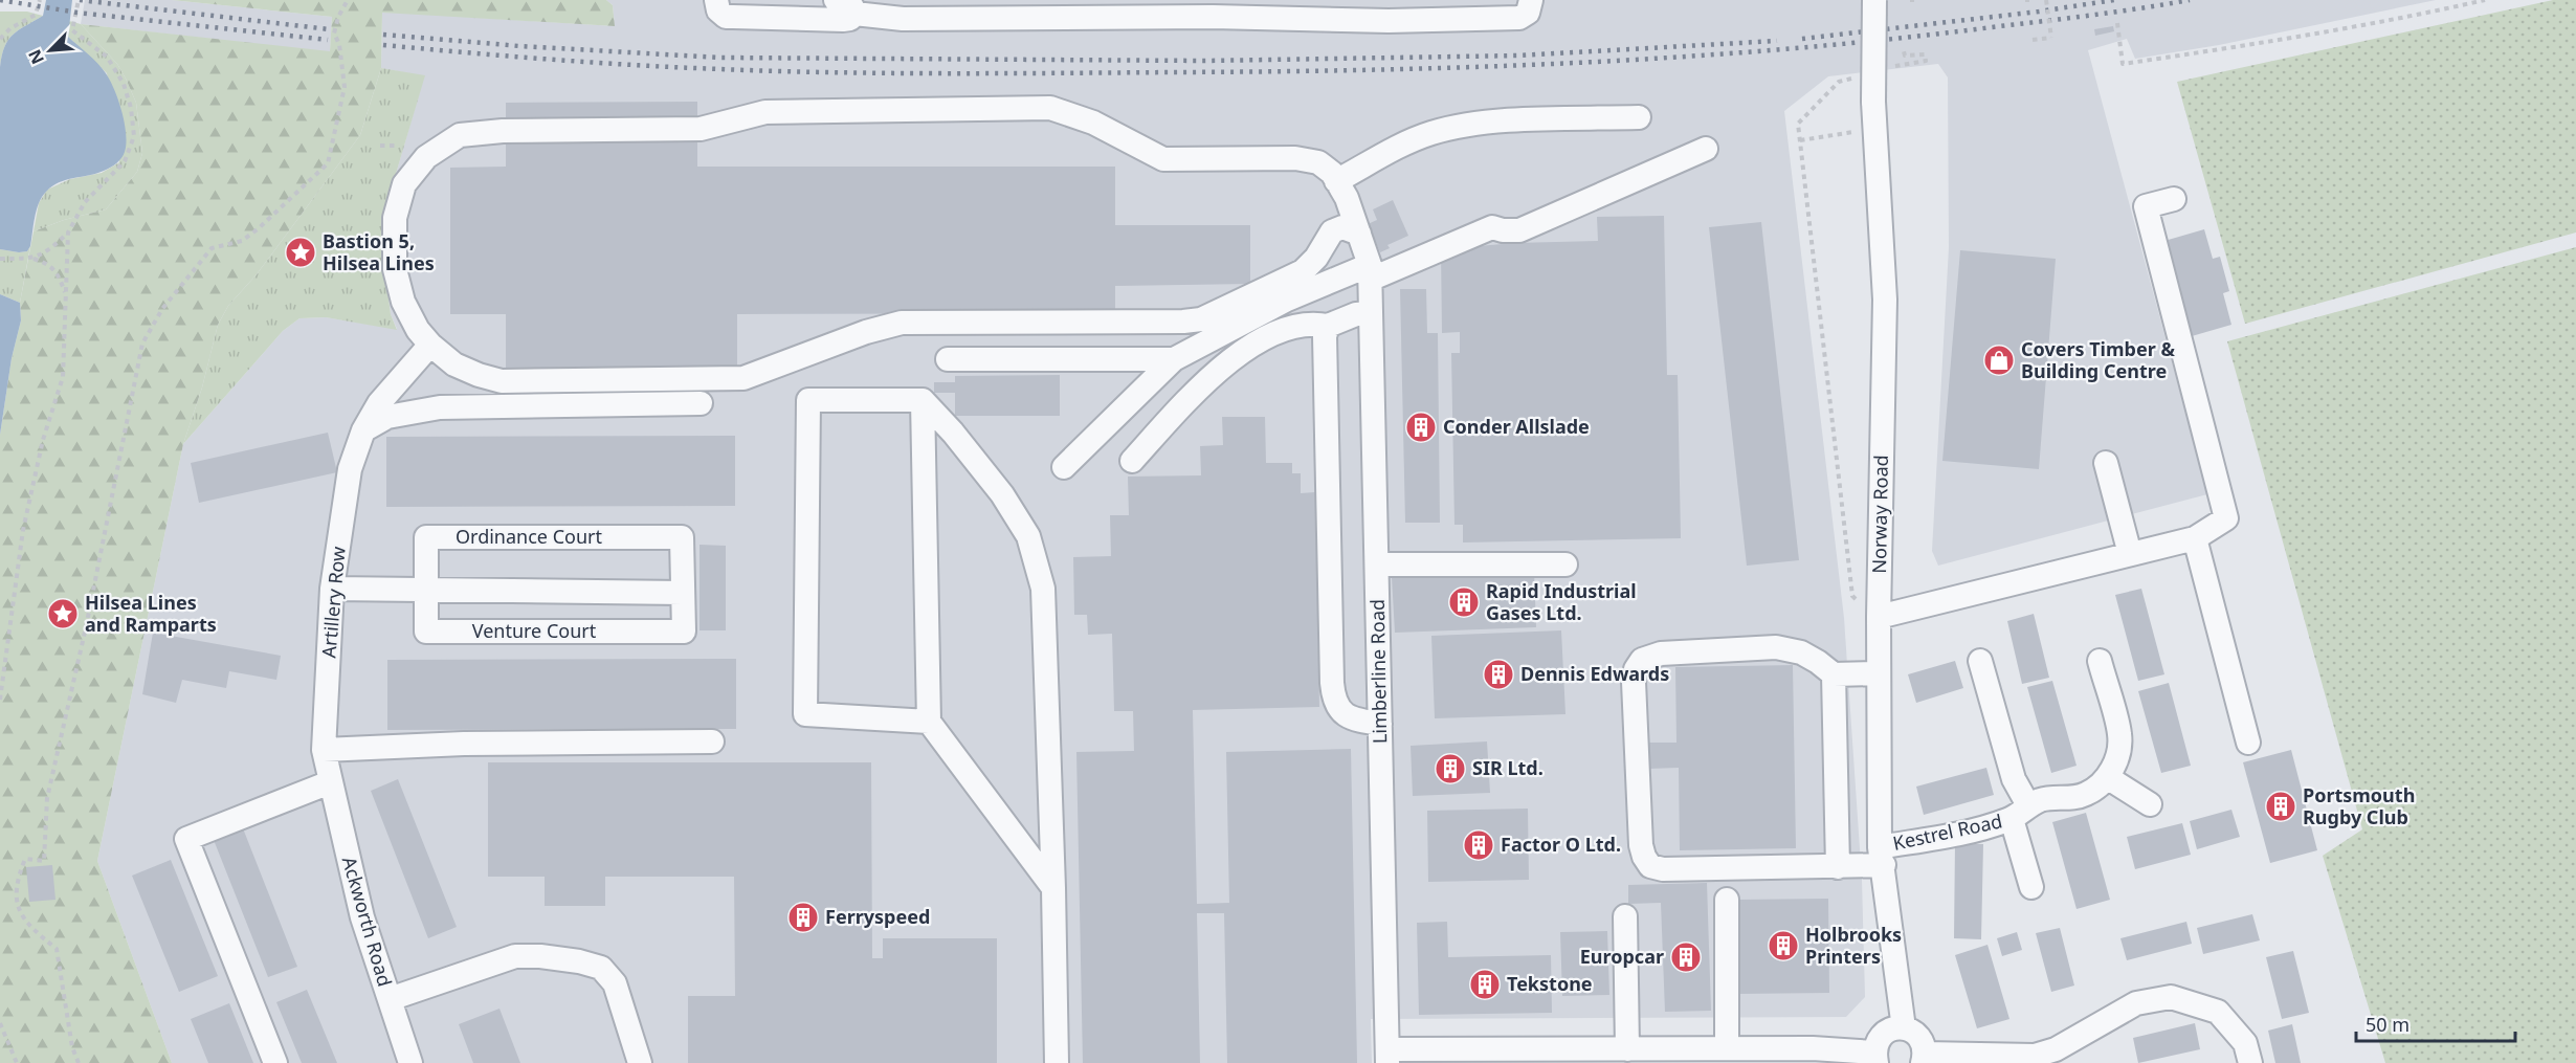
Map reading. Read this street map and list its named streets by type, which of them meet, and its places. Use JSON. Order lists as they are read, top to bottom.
{
  "streets": {
    "street": [
      "Norway Road",
      "Ordinance Court",
      "Artillery Row",
      "Venture Court",
      "Limberline Road",
      "Kestrel Road",
      "Ackworth Road"
    ]
  },
  "crossings": [
    ["Norway Road", "Kestrel Road"],
    ["Ordinance Court", "Venture Court"],
    ["Artillery Row", "Ackworth Road"]
  ],
  "places": {
    "place": ["Bastion 5, Hilsea Lines", "Hilsea Lines and Ramparts"],
    "shop": ["Covers Timber & Building Centre"],
    "building": [
      "Conder Allslade",
      "Rapid Industrial Gases Ltd.",
      "Dennis Edwards",
      "SIR Ltd.",
      "Portsmouth Rugby Club",
      "Factor O Ltd.",
      "Ferryspeed",
      "Holbrooks Printers",
      "Europcar",
      "Tekstone"
    ]
  },
  "scale_bar": "50 m",
  "north": "bottom left"
}
